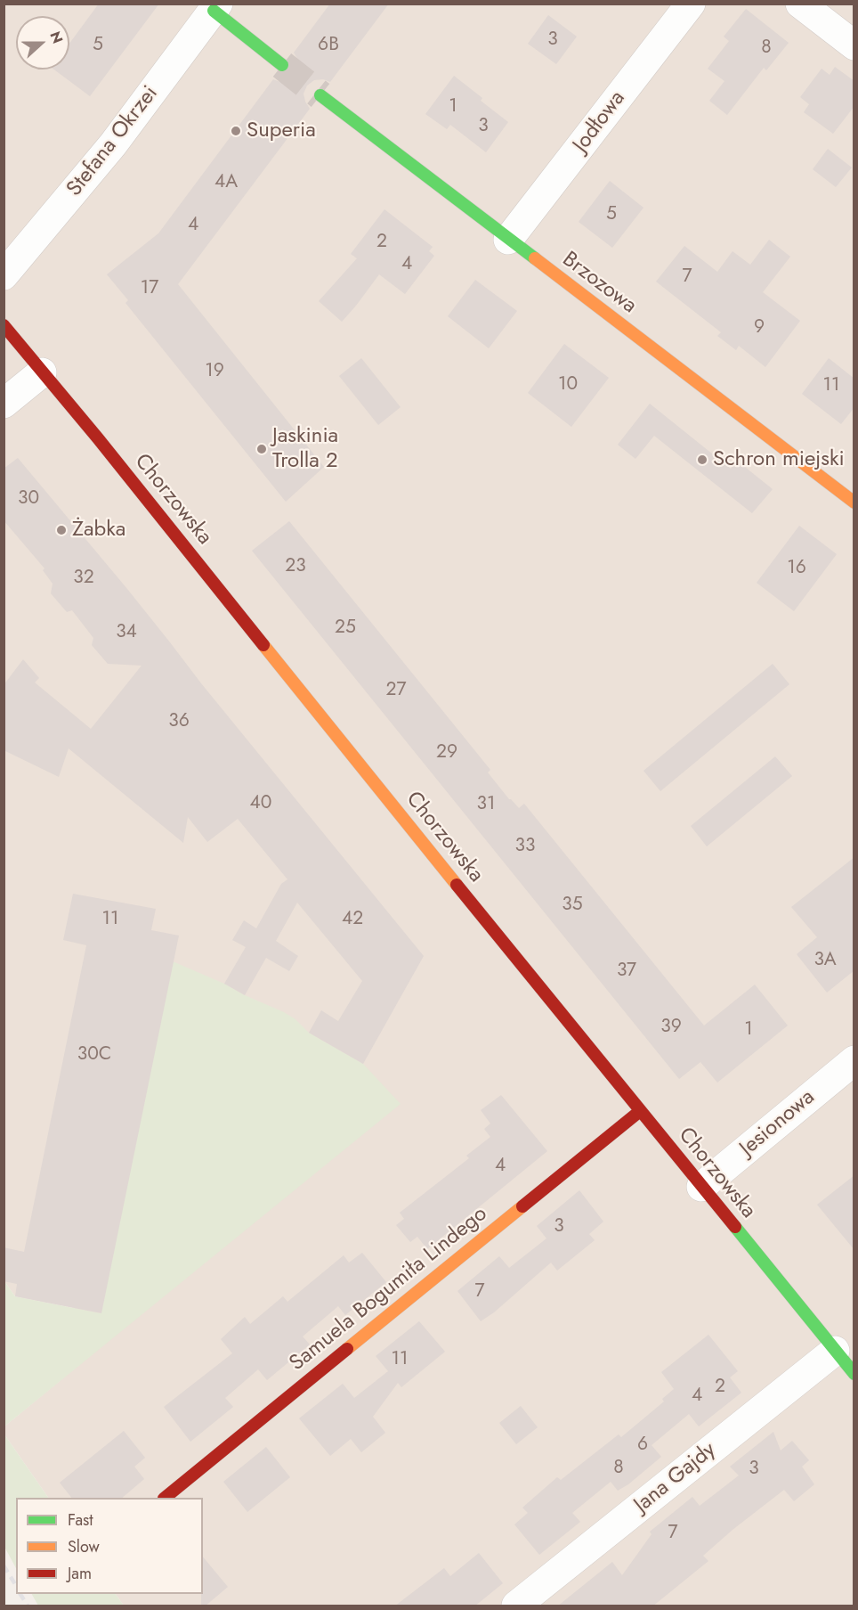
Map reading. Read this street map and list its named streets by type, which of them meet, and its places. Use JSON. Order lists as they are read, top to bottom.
{
  "streets": {
    "street": [
      "Jodłowa",
      "Stefana Okrzei",
      "Brzozowa",
      "Chorzowska",
      "Jesionowa",
      "Samuela Bogumiła Lindego",
      "Jana Gajdy"
    ]
  },
  "crossings": [
    ["Jodłowa", "Brzozowa"],
    ["Chorzowska", "Jesionowa"],
    ["Chorzowska", "Samuela Bogumiła Lindego"],
    ["Chorzowska", "Jana Gajdy"]
  ],
  "places": [
    "Superia",
    "Jaskinia Trolla 2",
    "Schron miejski",
    "Żabka"
  ],
  "house_numbers": [
    "3",
    "5",
    "6B",
    "8",
    "1",
    "3",
    "4A",
    "5",
    "4",
    "2",
    "4",
    "7",
    "17",
    "9",
    "19",
    "10",
    "11",
    "30",
    "23",
    "16",
    "32",
    "25",
    "34",
    "27",
    "36",
    "29",
    "40",
    "31",
    "33",
    "35",
    "11",
    "42",
    "3A",
    "37",
    "39",
    "1",
    "30C",
    "4",
    "3",
    "7",
    "11",
    "2",
    "4",
    "6",
    "8",
    "3",
    "7"
  ],
  "legend": ["Fast", "Slow", "Jam"],
  "north": "right"
}
